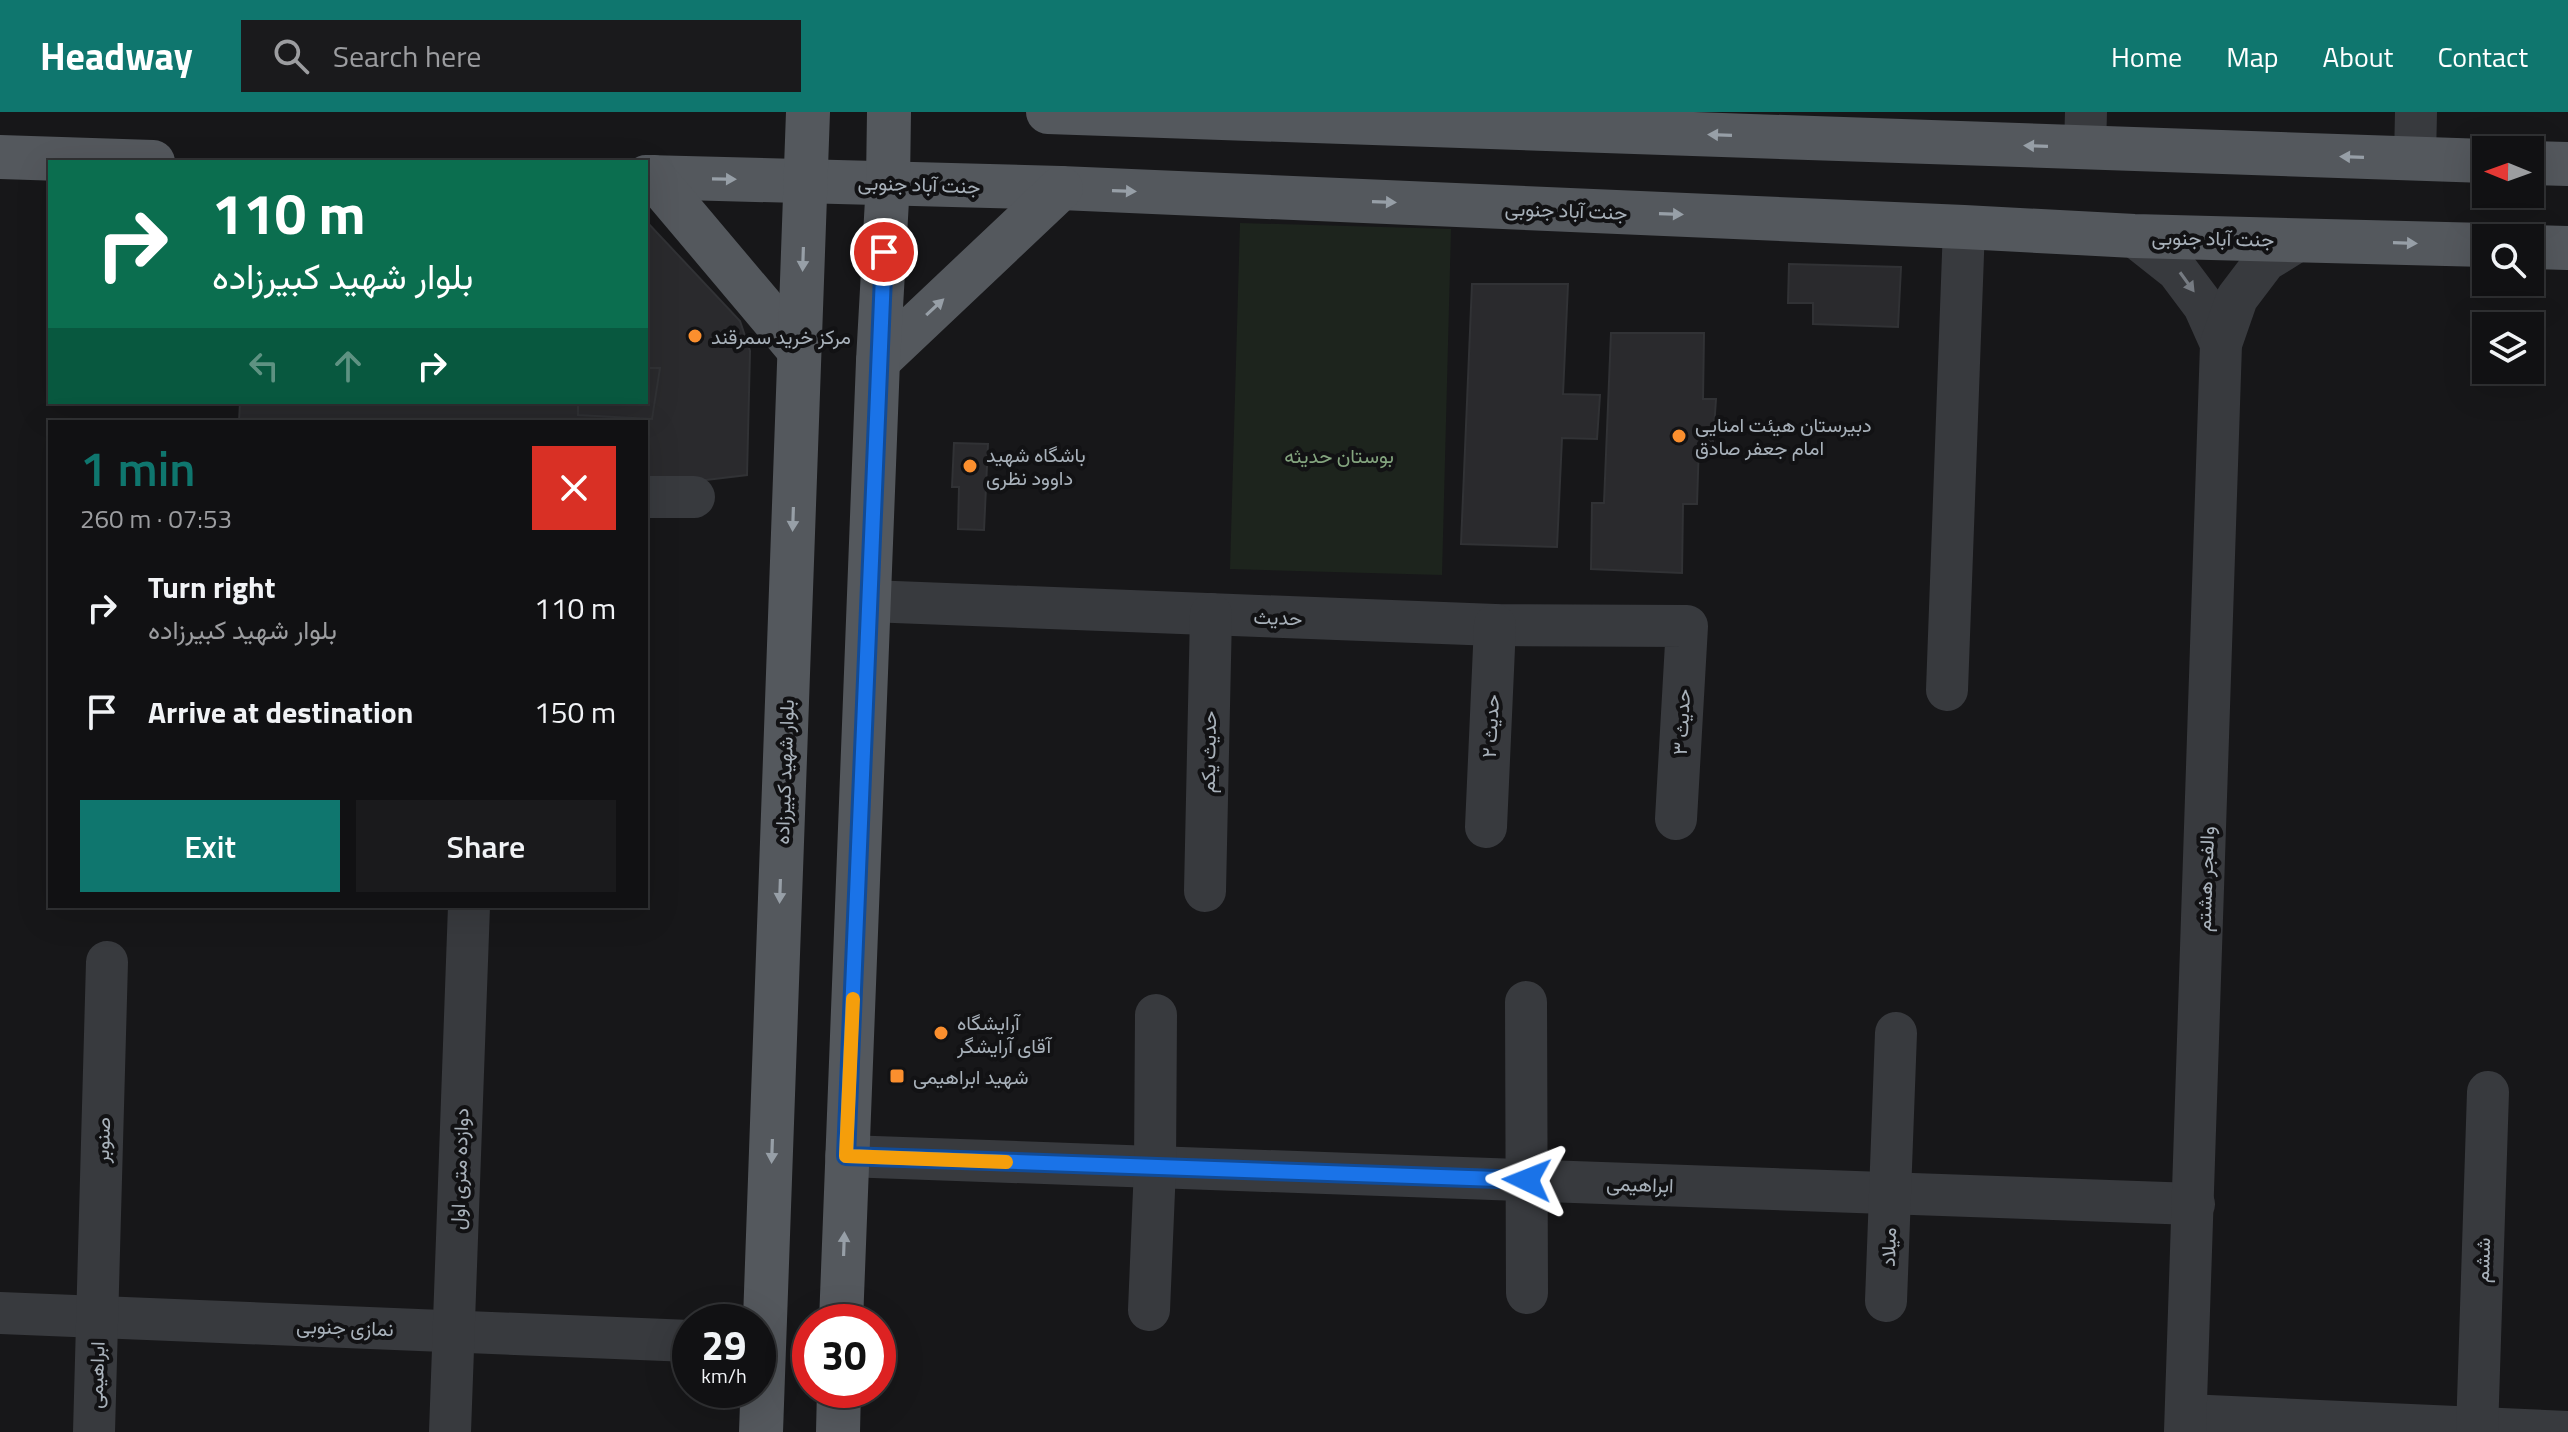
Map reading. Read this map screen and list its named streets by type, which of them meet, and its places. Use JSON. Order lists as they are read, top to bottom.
{
  "streets": {
    "main road": ["جنت آباد جنوبی", "بلوار شهید کبیرزاده"],
    "street": [
      "حدیث",
      "حدیث ۳",
      "حدیث ۲",
      "حدیث یکم",
      "والفجر هشتم",
      "صنوبر",
      "دوازده متری اول",
      "ابراهیمی",
      "میلاد",
      "ششم",
      "نمازی جنوبی"
    ]
  },
  "crossings": [
    ["جنت آباد جنوبی", "بلوار شهید کبیرزاده"],
    ["حدیث", "حدیث ۳"],
    ["حدیث", "حدیث ۲"],
    ["حدیث", "حدیث یکم"],
    ["والفجر هشتم", "ابراهیمی"],
    ["صنوبر", "ابراهیمی"],
    ["صنوبر", "نمازی جنوبی"],
    ["دوازده متری اول", "نمازی جنوبی"],
    ["ابراهیمی", "میلاد"],
    ["ابراهیمی", "نمازی جنوبی"]
  ],
  "parks": ["بوستان حدیثه"],
  "places": {
    "other": [
      "مرکز خرید سمرقند",
      "دبیرستان هیئت امنایی امام جعفر صادق",
      "باشگاه شهید داوود نظری",
      "آرایشگاه آقای آرایشگر"
    ],
    "transit": ["شهید ابراهیمی"]
  },
  "north": "left",
  "page": {
    "header": "Headway",
    "search": "Search here",
    "nav": [
      "Home",
      "Map",
      "About",
      "Contact"
    ],
    "turn": ["110 m", "بلوار شهید کبیرزاده"],
    "heading": ["1 min", "260 m · 07:53"],
    "list": [
      {
        "name": "Turn right",
        "note": "بلوار شهید کبیرزاده",
        "value": "110 m"
      },
      {
        "name": "Arrive at destination",
        "value": "150 m"
      }
    ],
    "buttons": ["Exit", "Share"],
    "speed": "29 km/h",
    "limit": "30"
  }
}
